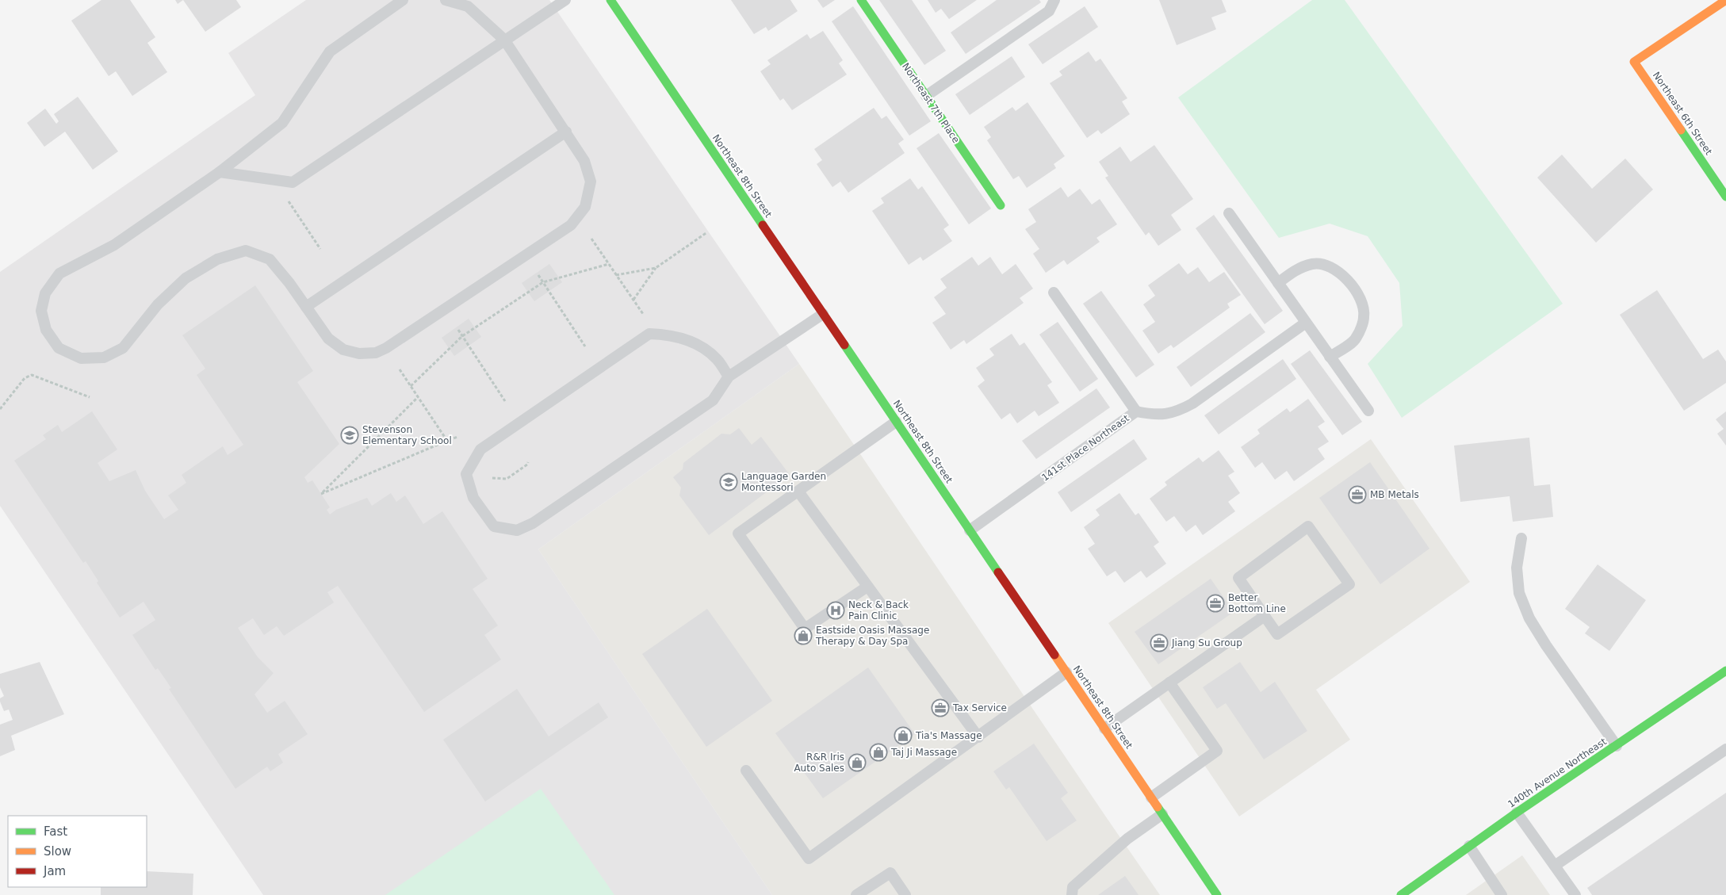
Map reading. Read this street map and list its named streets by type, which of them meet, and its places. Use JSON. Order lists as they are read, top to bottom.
{
  "streets": {
    "main road": [
      "Northeast 7th Place",
      "Northeast 6th Street",
      "Northeast 8th Street",
      "140th Avenue Northeast"
    ],
    "lane": ["141st Place Northeast"]
  },
  "crossings": [
    ["Northeast 8th Street", "141st Place Northeast"]
  ],
  "places": {
    "school or university": ["Stevenson Elementary School", "Language Garden Montessori"],
    "office": [
      "MB Metals",
      "Better Bottom Line",
      "Jiang Su Group",
      "Tax Service"
    ],
    "hospital": ["Neck & Back Pain Clinic"],
    "shop": [
      "Eastside Oasis Massage Therapy & Day Spa",
      "Tia's Massage",
      "Taj Ji Massage",
      "R&R Iris Auto Sales"
    ]
  },
  "legend": ["Fast", "Slow", "Jam"]
}
